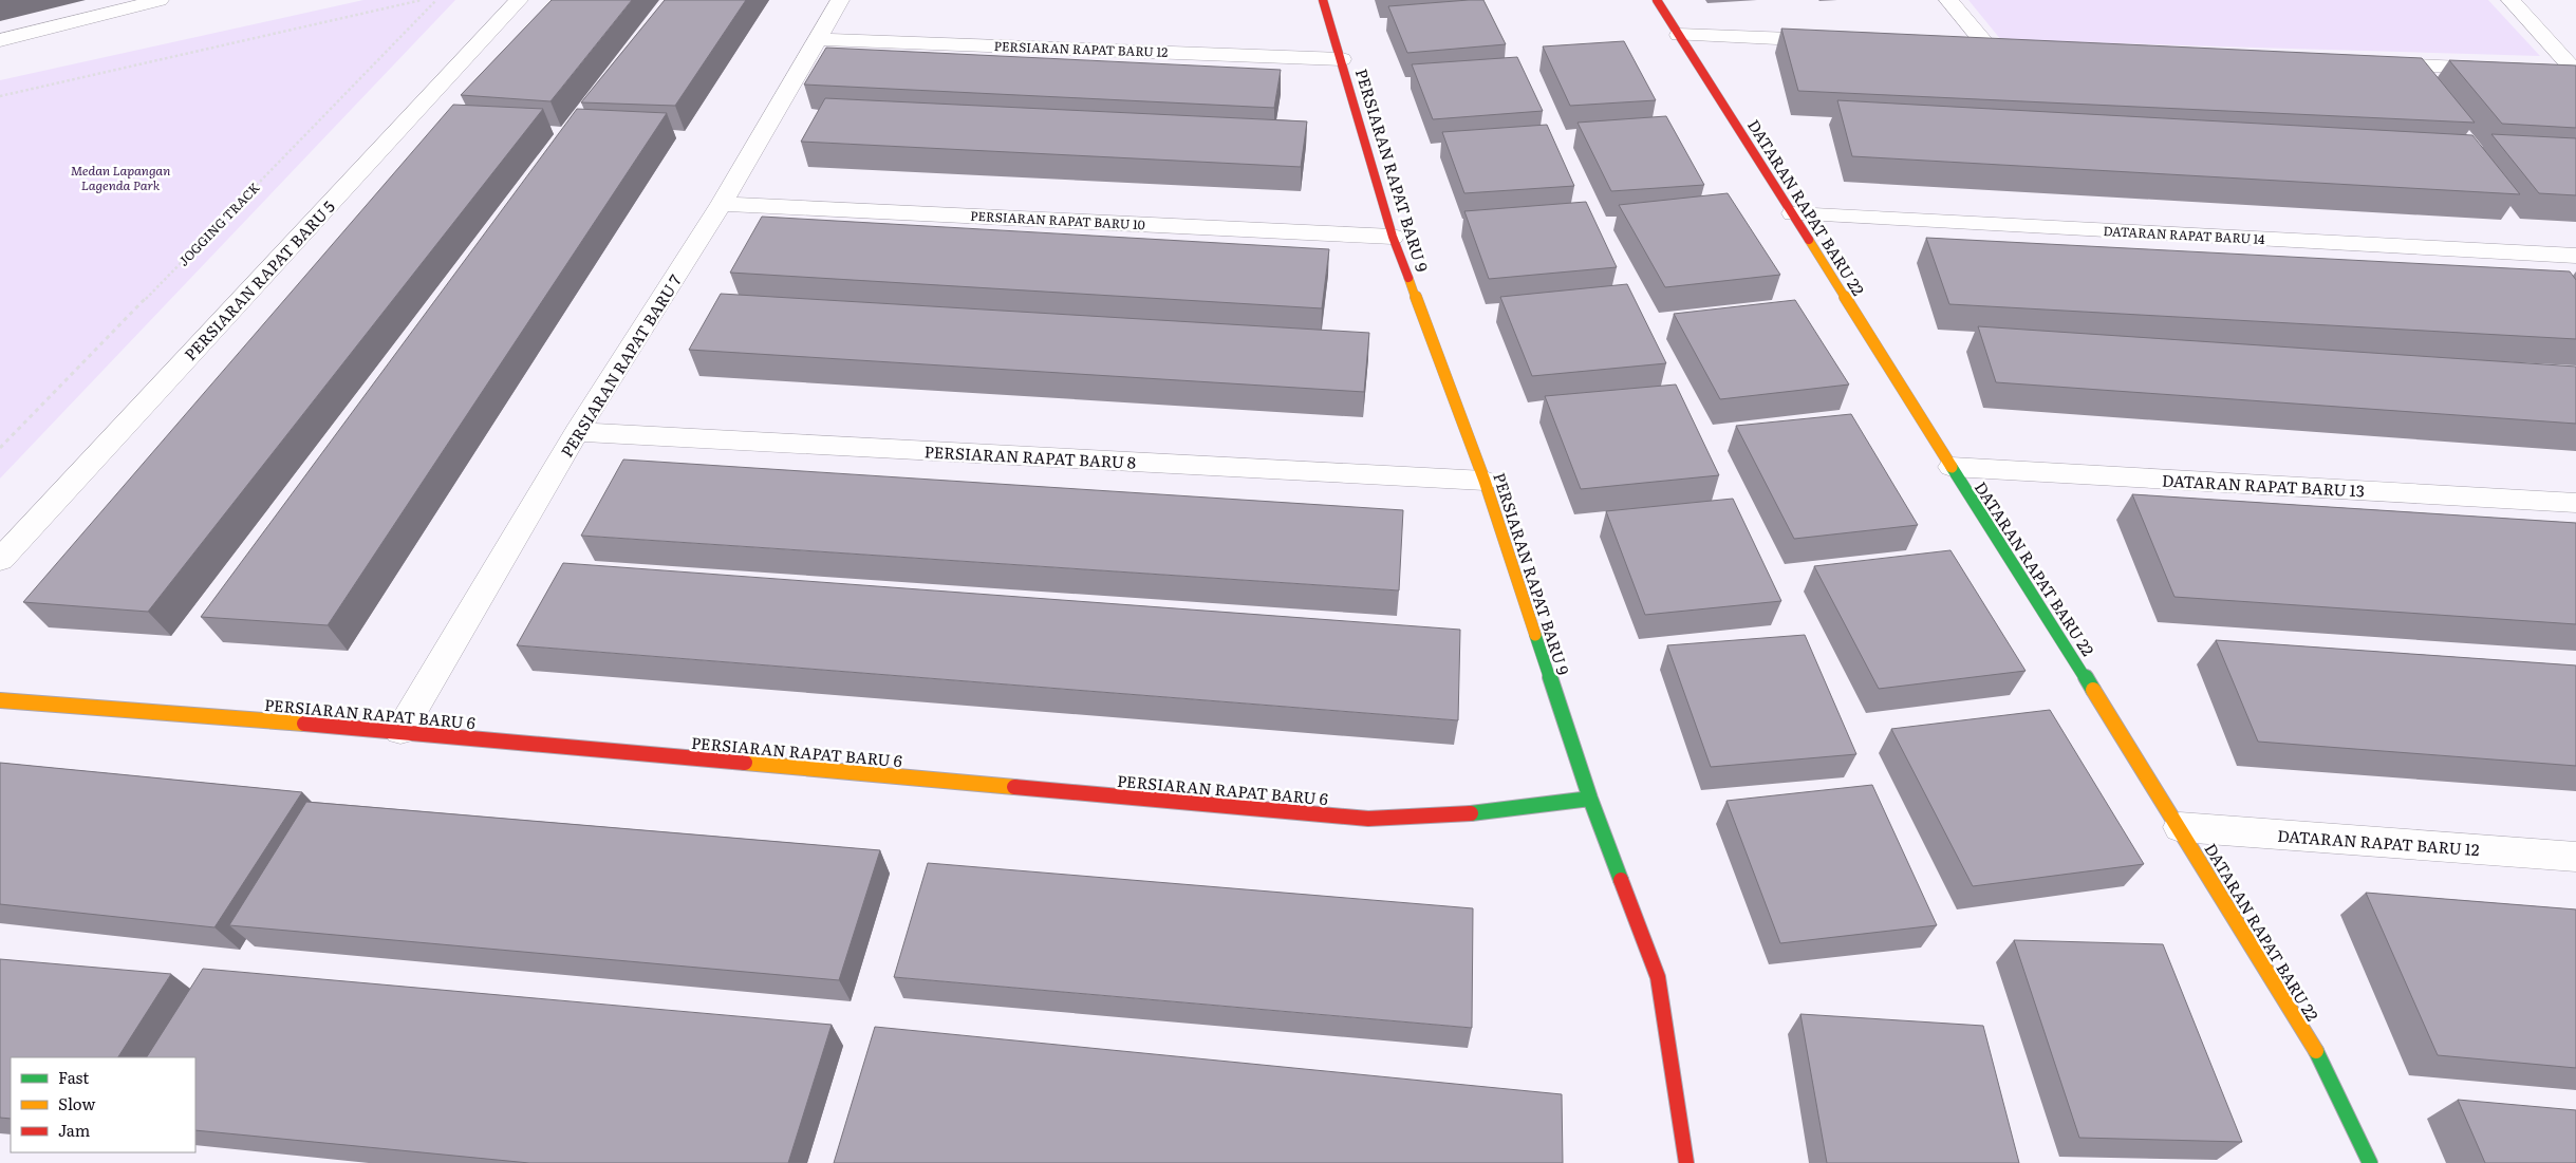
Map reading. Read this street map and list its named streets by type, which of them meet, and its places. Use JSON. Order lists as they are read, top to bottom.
{
  "streets": {
    "street": [
      "PERSIARAN RAPAT BARU 12",
      "PERSIARAN RAPAT BARU 9",
      "DATARAN RAPAT BARU 22",
      "PERSIARAN RAPAT BARU 10",
      "DATARAN RAPAT BARU 14",
      "PERSIARAN RAPAT BARU 5",
      "PERSIARAN RAPAT BARU 7",
      "PERSIARAN RAPAT BARU 8",
      "DATARAN RAPAT BARU 13",
      "PERSIARAN RAPAT BARU 6",
      "DATARAN RAPAT BARU 12"
    ],
    "path": ["JOGGING TRACK"]
  },
  "crossings": [
    ["PERSIARAN RAPAT BARU 12", "PERSIARAN RAPAT BARU 9"],
    ["PERSIARAN RAPAT BARU 12", "PERSIARAN RAPAT BARU 7"],
    ["PERSIARAN RAPAT BARU 9", "PERSIARAN RAPAT BARU 10"],
    ["PERSIARAN RAPAT BARU 9", "PERSIARAN RAPAT BARU 8"],
    ["PERSIARAN RAPAT BARU 9", "PERSIARAN RAPAT BARU 6"],
    ["DATARAN RAPAT BARU 22", "DATARAN RAPAT BARU 14"],
    ["DATARAN RAPAT BARU 22", "DATARAN RAPAT BARU 13"],
    ["DATARAN RAPAT BARU 22", "DATARAN RAPAT BARU 12"],
    ["PERSIARAN RAPAT BARU 10", "PERSIARAN RAPAT BARU 7"],
    ["PERSIARAN RAPAT BARU 7", "PERSIARAN RAPAT BARU 8"],
    ["PERSIARAN RAPAT BARU 7", "PERSIARAN RAPAT BARU 6"]
  ],
  "parks": ["Medan Lapangan Lagenda Park"],
  "legend": ["Fast", "Slow", "Jam"]
}
